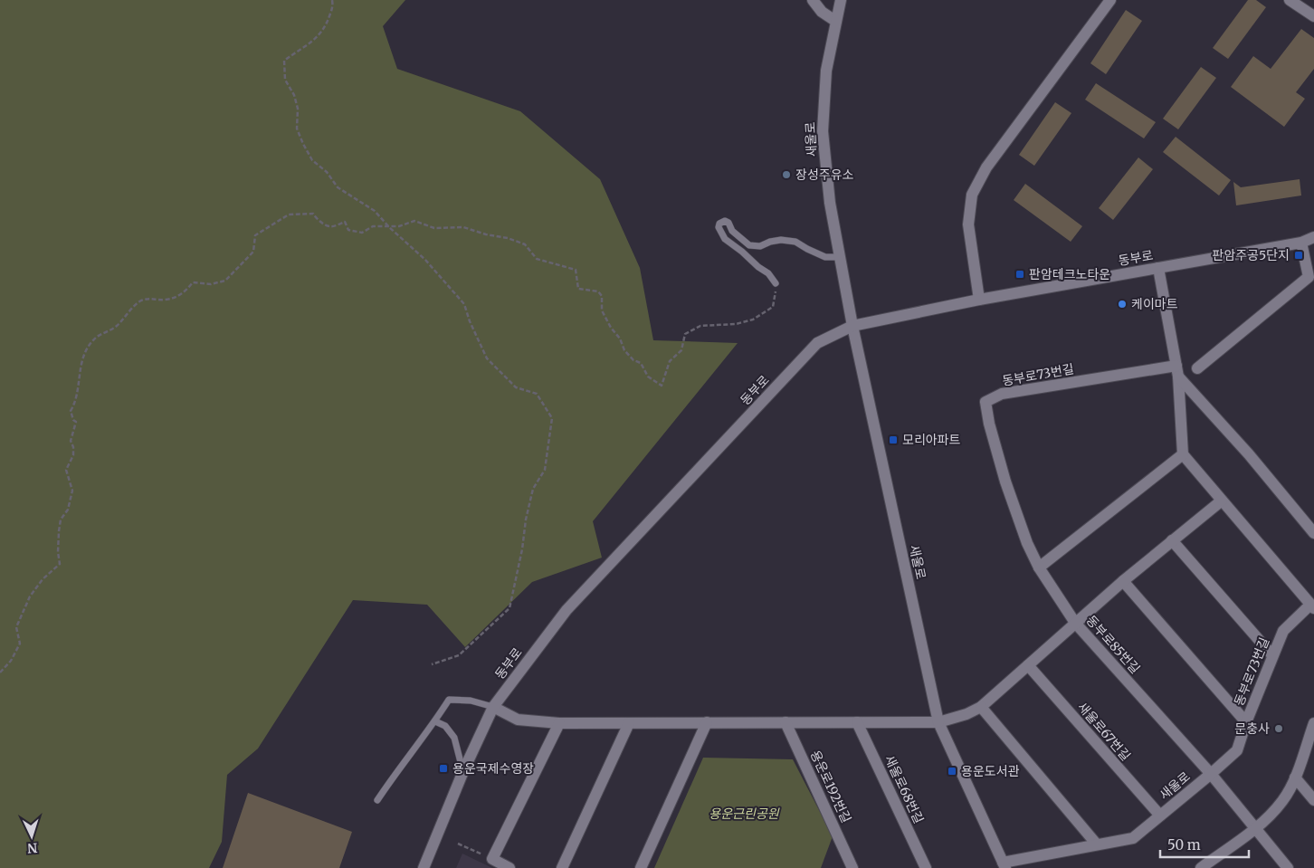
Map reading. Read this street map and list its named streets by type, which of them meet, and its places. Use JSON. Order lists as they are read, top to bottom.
{
  "streets": {
    "street": [
      "새울로",
      "동부로",
      "동부로73번길",
      "동부로85번길",
      "새울로67번길",
      "용운로192번길",
      "새울로68번길"
    ]
  },
  "crossings": [
    ["새울로", "동부로"],
    ["새울로", "동부로73번길"],
    ["새울로", "동부로85번길"],
    ["새울로", "새울로67번길"],
    ["동부로73번길", "동부로85번길"]
  ],
  "parks": ["용운근린공원"],
  "places": {
    "other": ["장성주유소", "케이마트", "문충사"],
    "transit": [
      "판암주공5단지",
      "판암테크노타운",
      "모리아파트",
      "용운국제수영장",
      "용운도서관"
    ]
  },
  "scale_bar": "50 m",
  "north": "bottom"
}
